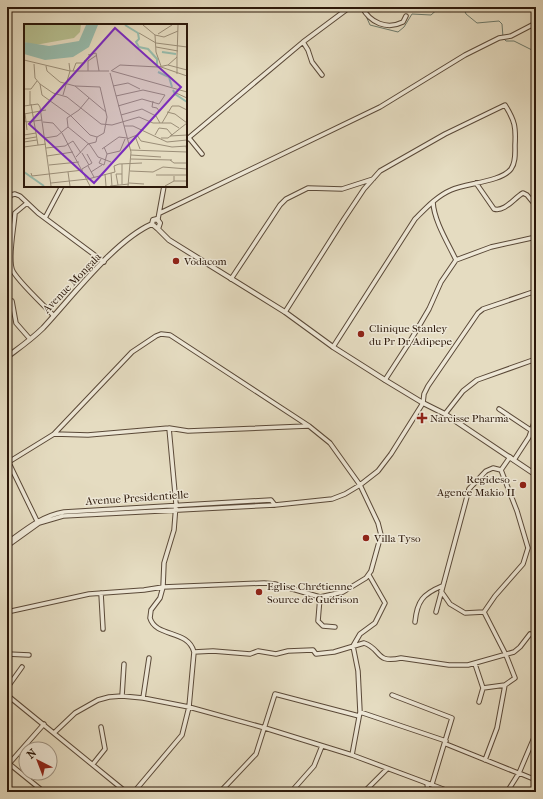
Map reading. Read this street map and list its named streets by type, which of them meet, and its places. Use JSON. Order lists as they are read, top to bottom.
{
  "streets": {
    "street": ["Avenue Mongala", "Avenue Presidentielle"]
  },
  "places": {
    "other": [
      "Vodacom",
      "Clinique Stanley du Pr Dr Adipepe",
      "Regideso - Agence Makio II",
      "Villa Tyso",
      "Eglise Chrétienne Source de Guérison"
    ],
    "health": ["Narcisse Pharma"]
  },
  "north": "top left"
}
